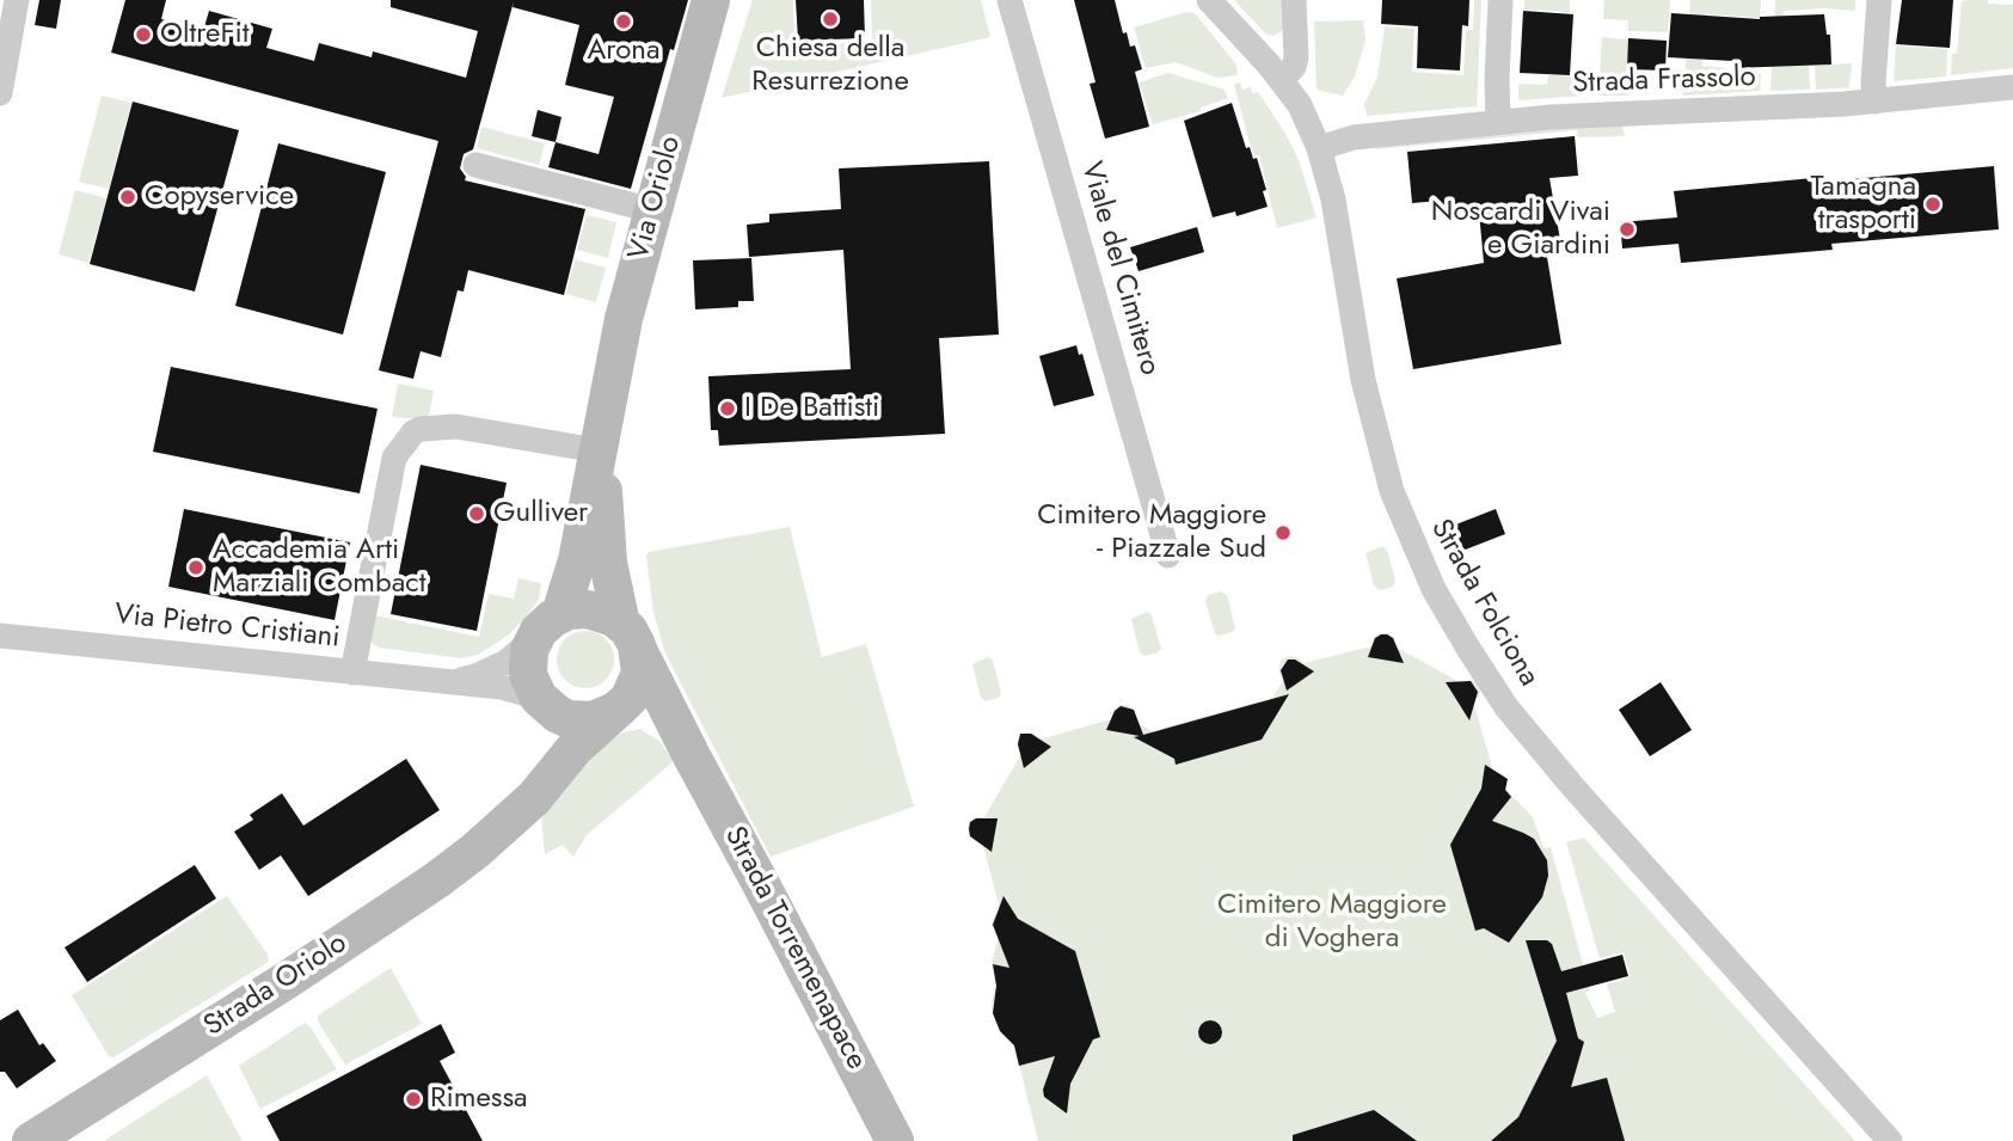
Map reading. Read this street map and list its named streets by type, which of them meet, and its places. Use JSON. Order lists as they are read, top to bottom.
{
  "streets": {
    "street": [
      "Strada Frassolo",
      "Via Oriolo",
      "Viale del Cimitero",
      "Strada Folciona",
      "Via Pietro Cristiani",
      "Strada Torremenapace",
      "Strada Oriolo"
    ]
  },
  "crossings": [
    ["Strada Frassolo", "Strada Folciona"],
    ["Via Oriolo", "Via Pietro Cristiani"],
    ["Via Oriolo", "Strada Torremenapace"],
    ["Via Pietro Cristiani", "Strada Torremenapace"]
  ],
  "parks": ["Cimitero Maggiore di Voghera"],
  "places": [
    "Chiesa della Resurrezione",
    "Arona",
    "OltreFit",
    "Copyservice",
    "Tamagna trasporti",
    "Noscardi Vivai e Giardini",
    "I De Battisti",
    "Gulliver",
    "Cimitero Maggiore - Piazzale Sud",
    "Accademia Arti Marziali Combact",
    "Rimessa"
  ]
}
